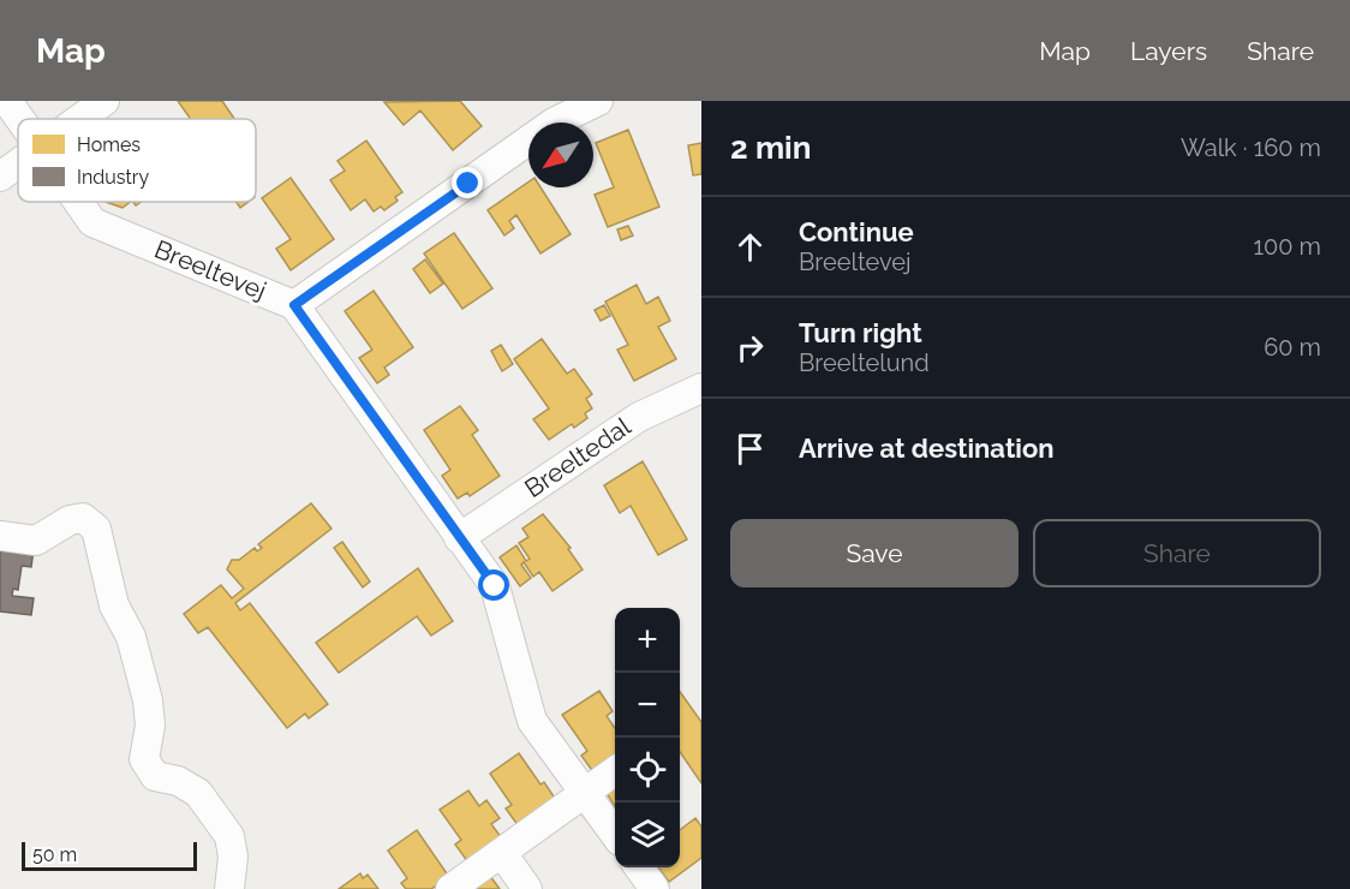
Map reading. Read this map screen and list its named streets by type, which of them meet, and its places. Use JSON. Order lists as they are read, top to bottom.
{
  "streets": {
    "street": ["Breeltevej", "Breeltedal"]
  },
  "crossings": [
    ["Breeltevej", "Breeltedal"]
  ],
  "legend": ["Homes", "Industry"],
  "scale_bar": "50 m",
  "north": "bottom left",
  "page": {
    "header": "Map",
    "nav": ["Map", "Layers", "Share"],
    "heading": ["2 min", "Walk · 160 m"],
    "list": [
      ["Continue", "Breeltevej", "100 m"],
      ["Turn right", "Breeltelund", "60 m"],
      "Arrive at destination"
    ],
    "buttons": ["Save", "Share"],
    "map_buttons": ["+", "−"],
    "scale": "50 m"
  }
}
